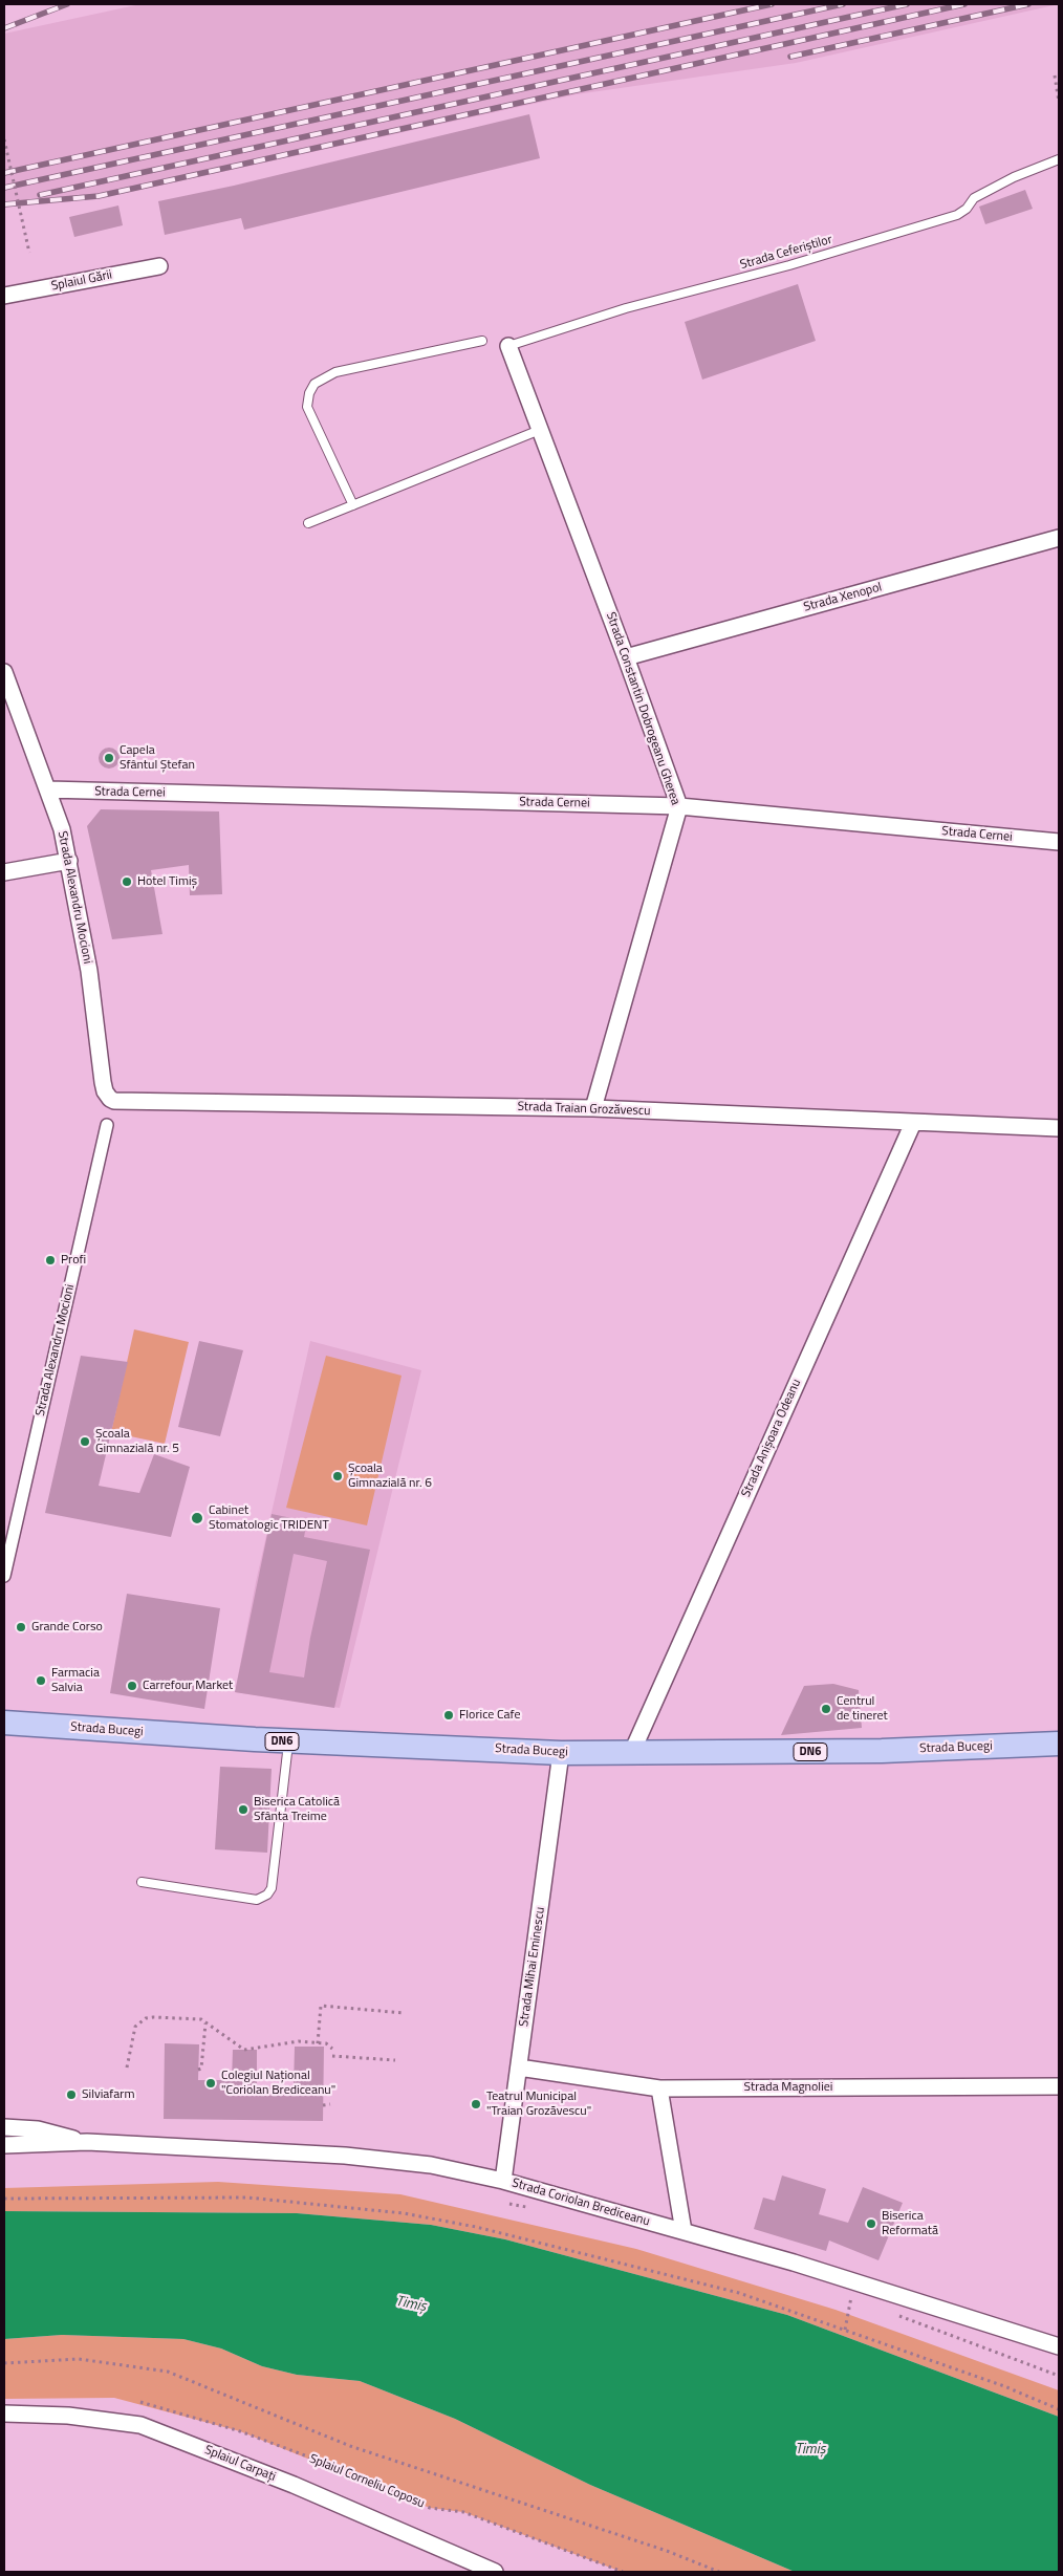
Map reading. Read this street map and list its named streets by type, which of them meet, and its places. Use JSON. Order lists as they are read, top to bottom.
{
  "streets": {
    "main road": ["Strada Bucegi", "DN6"],
    "street": [
      "Splaiul Gării",
      "Strada Xenopol",
      "Strada Constantin Dobrogeanu Gherea",
      "Strada Cernei",
      "Strada Alexandru Mocioni",
      "Strada Traian Grozăvescu",
      "Strada Anișoara Odeanu",
      "Strada Mihai Eminescu",
      "Strada Magnoliei",
      "Strada Coriolan Brediceanu",
      "Splaiul Carpați"
    ],
    "lane": ["Strada Ceferiștilor"],
    "path": ["Splaiul Corneliu Coposu"]
  },
  "crossings": [
    ["Strada Ceferiștilor", "Strada Constantin Dobrogeanu Gherea"],
    ["Strada Xenopol", "Strada Constantin Dobrogeanu Gherea"],
    ["Strada Constantin Dobrogeanu Gherea", "Strada Cernei"],
    ["Strada Constantin Dobrogeanu Gherea", "Strada Traian Grozăvescu"],
    ["Strada Cernei", "Strada Alexandru Mocioni"],
    ["Strada Alexandru Mocioni", "Strada Traian Grozăvescu"],
    ["Strada Traian Grozăvescu", "Strada Anișoara Odeanu"],
    ["Strada Anișoara Odeanu", "Strada Bucegi"],
    ["Strada Bucegi", "Strada Mihai Eminescu"],
    ["Strada Mihai Eminescu", "Strada Magnoliei"],
    ["Strada Mihai Eminescu", "Strada Coriolan Brediceanu"]
  ],
  "water": ["Timiș"],
  "places": [
    "Capela Sfântul Ștefan",
    "Hotel Timiș",
    "Profi",
    "Școala Gimnazială nr. 5",
    "Școala Gimnazială nr. 6",
    "Cabinet Stomatologic TRIDENT",
    "Grande Corso",
    "Farmacia Salvia",
    "Carrefour Market",
    "Centrul de tineret",
    "Florice Cafe",
    "Biserica Catolică Sfânta Treime",
    "Colegiul Național \"Coriolan Brediceanu\"",
    "Silviafarm",
    "Teatrul Municipal \"Traian Grozăvescu\"",
    "Biserica Reformată"
  ]
}
